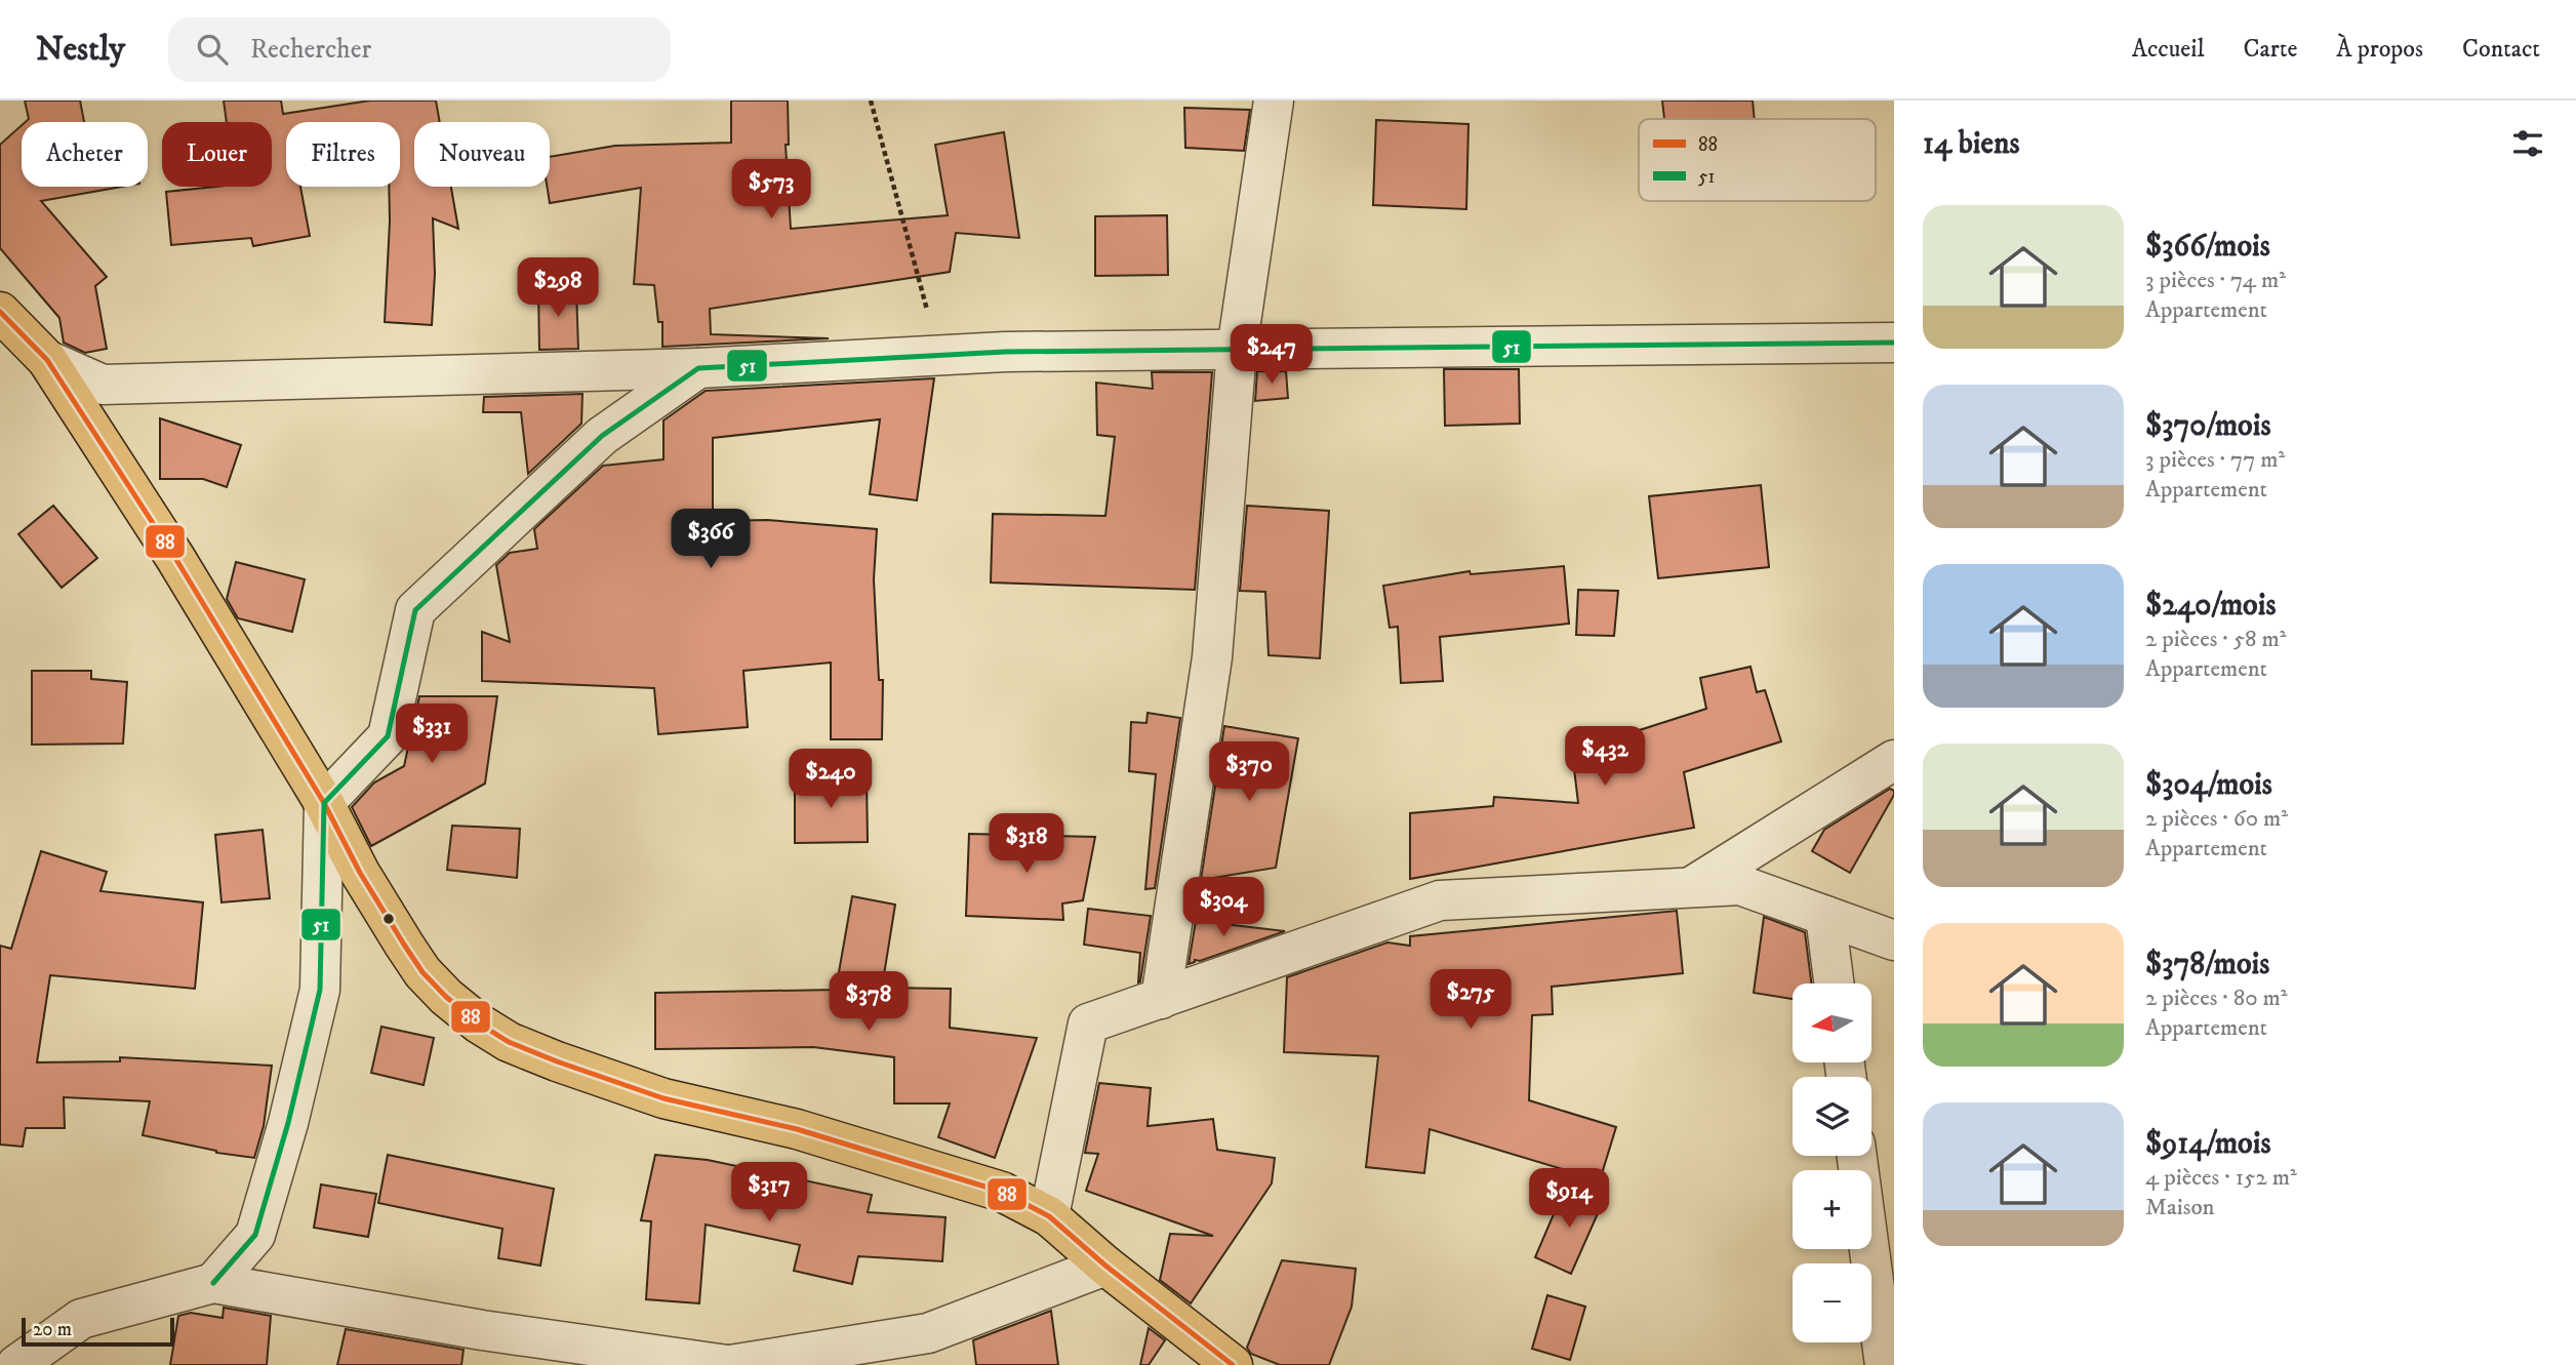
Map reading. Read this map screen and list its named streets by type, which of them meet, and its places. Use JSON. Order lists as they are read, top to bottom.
{
  "lines": ["transit line 88", "transit line 51"],
  "legend": ["88", "51"],
  "scale_bar": "20 m",
  "north": "left",
  "page": {
    "header": "Nestly",
    "search": "Rechercher",
    "nav": [
      "Accueil",
      "Carte",
      "À propos",
      "Contact"
    ],
    "heading": "14 biens",
    "chip": [
      "Acheter",
      "Louer",
      "Filtres",
      "Nouveau"
    ],
    "price": [
      "$573",
      "$298",
      "$247",
      "$366",
      "$331",
      "$432",
      "$370",
      "$240",
      "$318",
      "$304",
      "$275",
      "$378",
      "$317",
      "$914"
    ],
    "list": [
      {
        "name": "$366/mois",
        "note": "3 pièces · 74 m² · Appartement"
      },
      {
        "name": "$370/mois",
        "note": "3 pièces · 77 m² · Appartement"
      },
      {
        "name": "$240/mois",
        "note": "2 pièces · 58 m² · Appartement"
      },
      {
        "name": "$304/mois",
        "note": "2 pièces · 60 m² · Appartement"
      },
      {
        "name": "$378/mois",
        "note": "2 pièces · 80 m² · Appartement"
      },
      {
        "name": "$914/mois",
        "note": "4 pièces · 152 m² · Maison"
      }
    ],
    "map_buttons": ["+", "−"],
    "scale": "20 m"
  }
}
